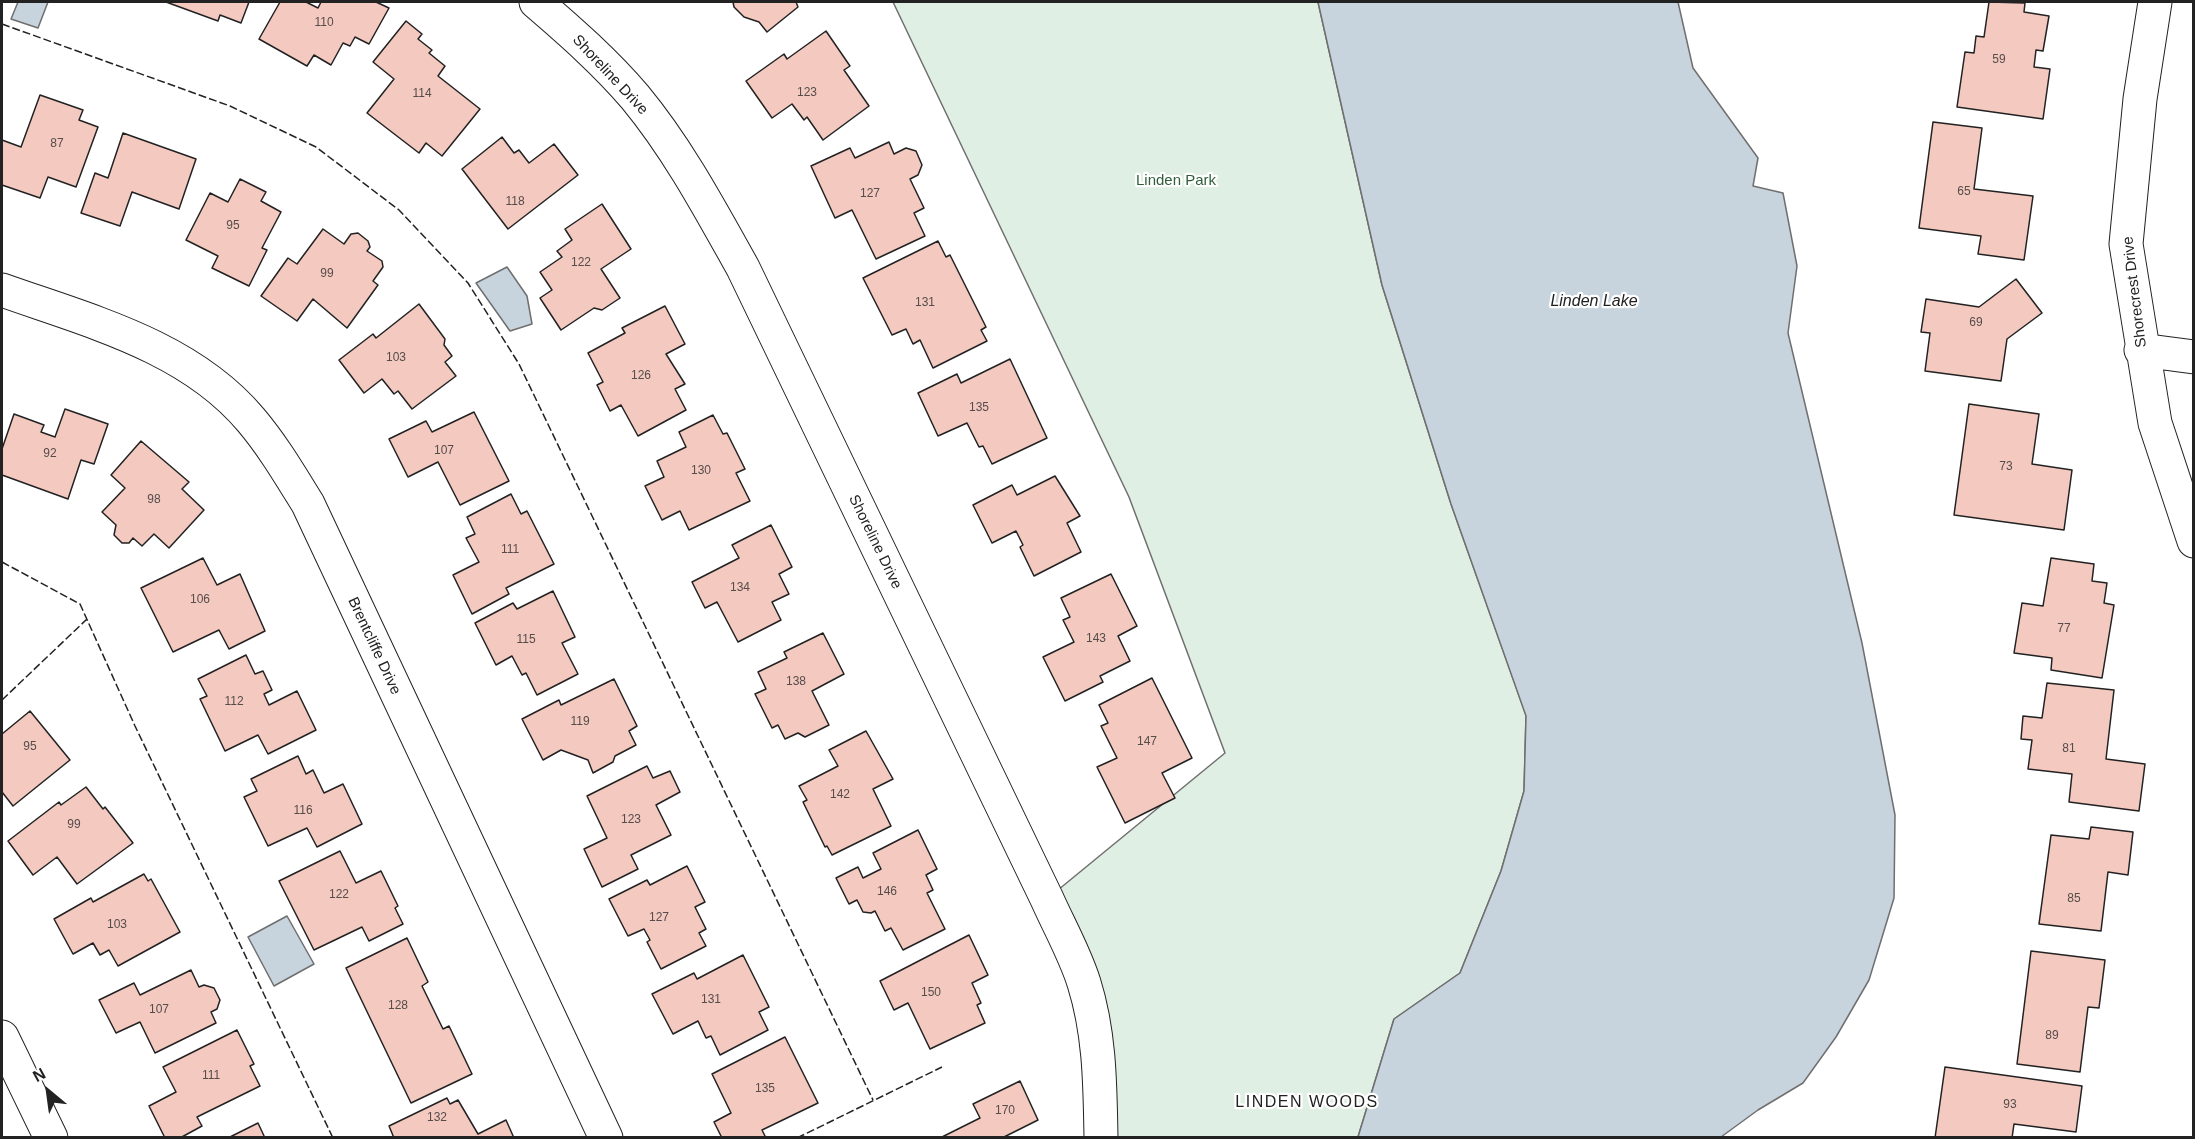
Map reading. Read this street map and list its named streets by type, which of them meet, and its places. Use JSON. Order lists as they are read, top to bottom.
{
  "streets": {
    "street": ["Shoreline Drive", "Shorecrest Drive", "Brentcliffe Drive"]
  },
  "districts": ["LINDEN WOODS"],
  "water": ["Linden Lake"],
  "parks": ["Linden Park"],
  "house_numbers": [
    "110",
    "59",
    "123",
    "114",
    "87",
    "65",
    "127",
    "118",
    "95",
    "122",
    "99",
    "131",
    "69",
    "103",
    "126",
    "135",
    "107",
    "92",
    "73",
    "130",
    "98",
    "111",
    "134",
    "106",
    "77",
    "143",
    "115",
    "138",
    "112",
    "119",
    "147",
    "95",
    "81",
    "142",
    "116",
    "123",
    "99",
    "146",
    "122",
    "85",
    "127",
    "103",
    "150",
    "131",
    "128",
    "107",
    "89",
    "111",
    "135",
    "93",
    "170",
    "132"
  ],
  "north": "top left"
}
